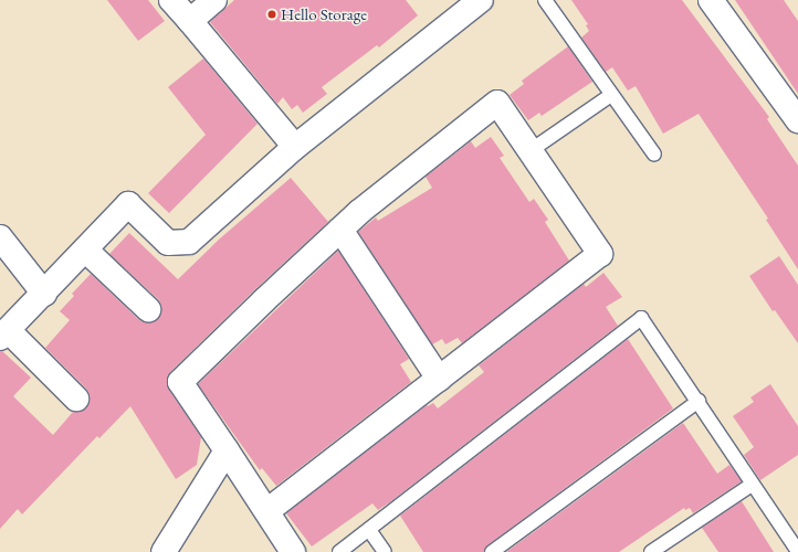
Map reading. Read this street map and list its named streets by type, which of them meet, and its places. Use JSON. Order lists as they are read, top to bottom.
{
  "places": ["Hello Storage"]
}
